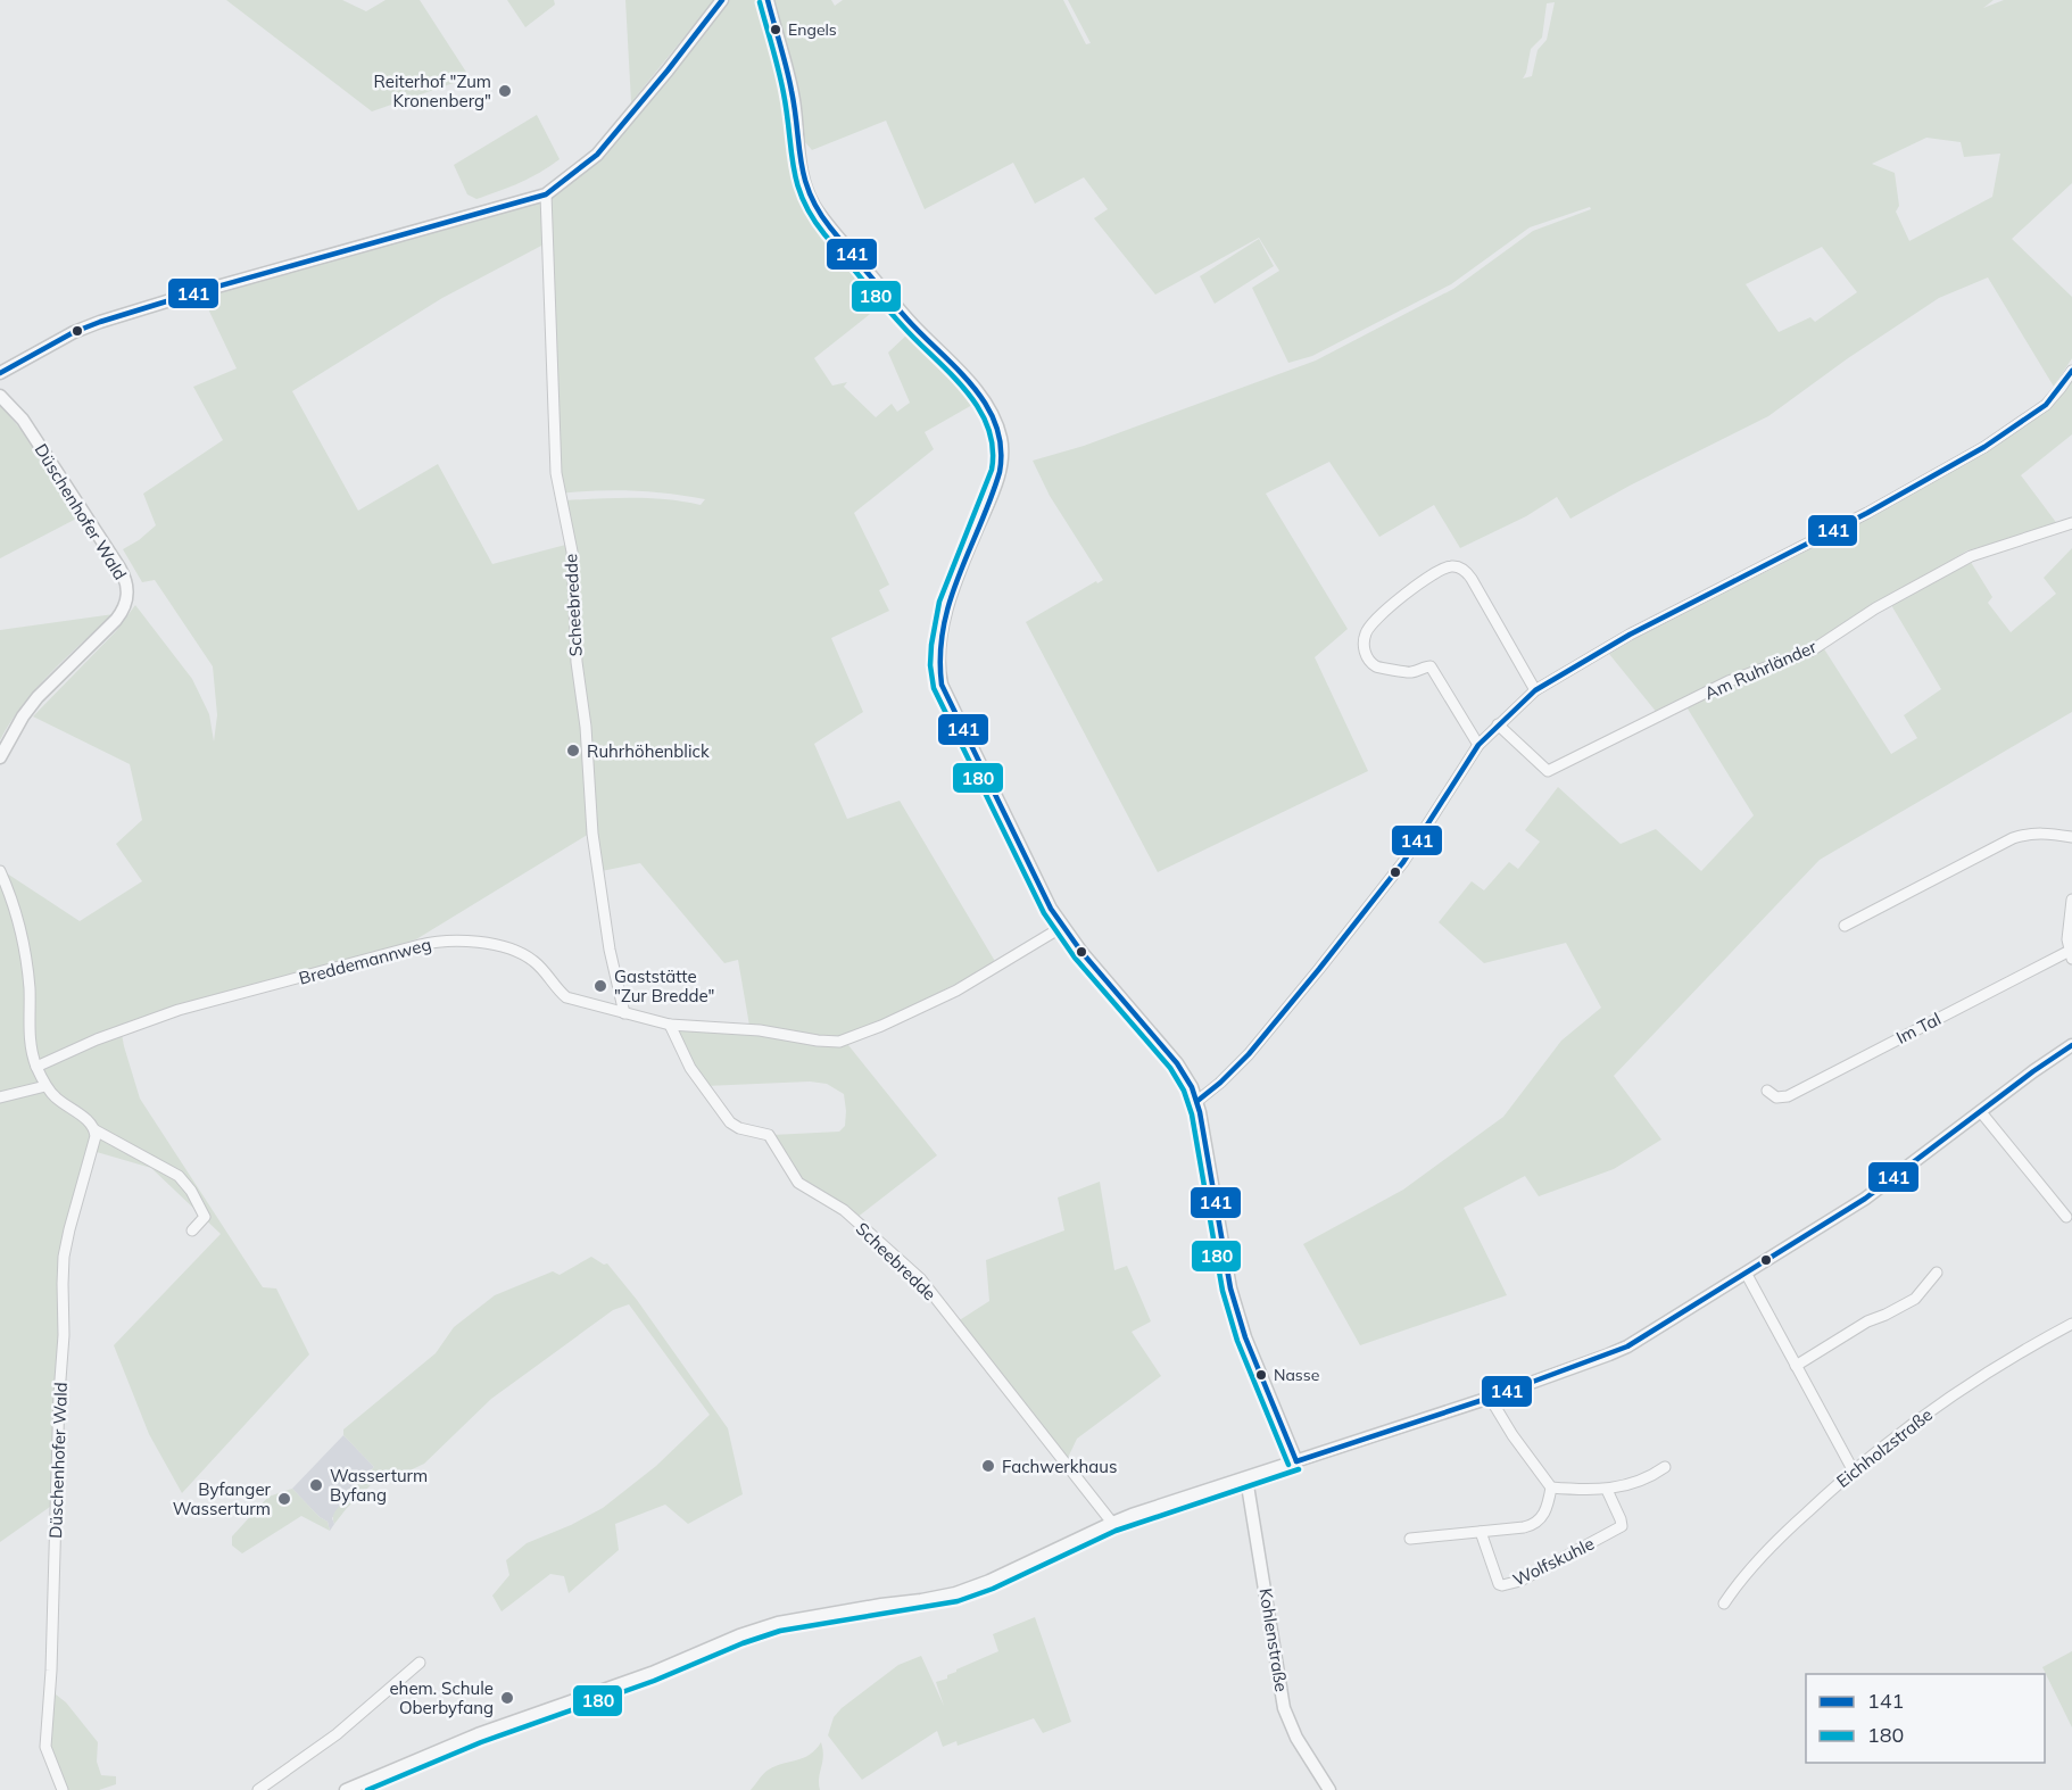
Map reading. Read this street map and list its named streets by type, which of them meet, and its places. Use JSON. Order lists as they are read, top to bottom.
{
  "streets": {
    "street": [
      "Düschenhofer Wald",
      "Scheebredde",
      "Am Ruhrländer",
      "Breddemannweg",
      "Im Tal",
      "Eichholzstraße",
      "Wolfskuhle",
      "Kohlenstraße"
    ]
  },
  "crossings": [
    ["Scheebredde", "Breddemannweg"]
  ],
  "places": [
    "Engels",
    "Reiterhof \"Zum Kronenberg\"",
    "Ruhrhöhenblick",
    "Gaststätte \"Zur Bredde\"",
    "Nasse",
    "Fachwerkhaus",
    "Wasserturm Byfang",
    "Byfanger Wasserturm",
    "ehem. Schule Oberbyfang"
  ],
  "lines": ["transit line 141", "transit line 180"],
  "legend": ["141", "180"]
}
